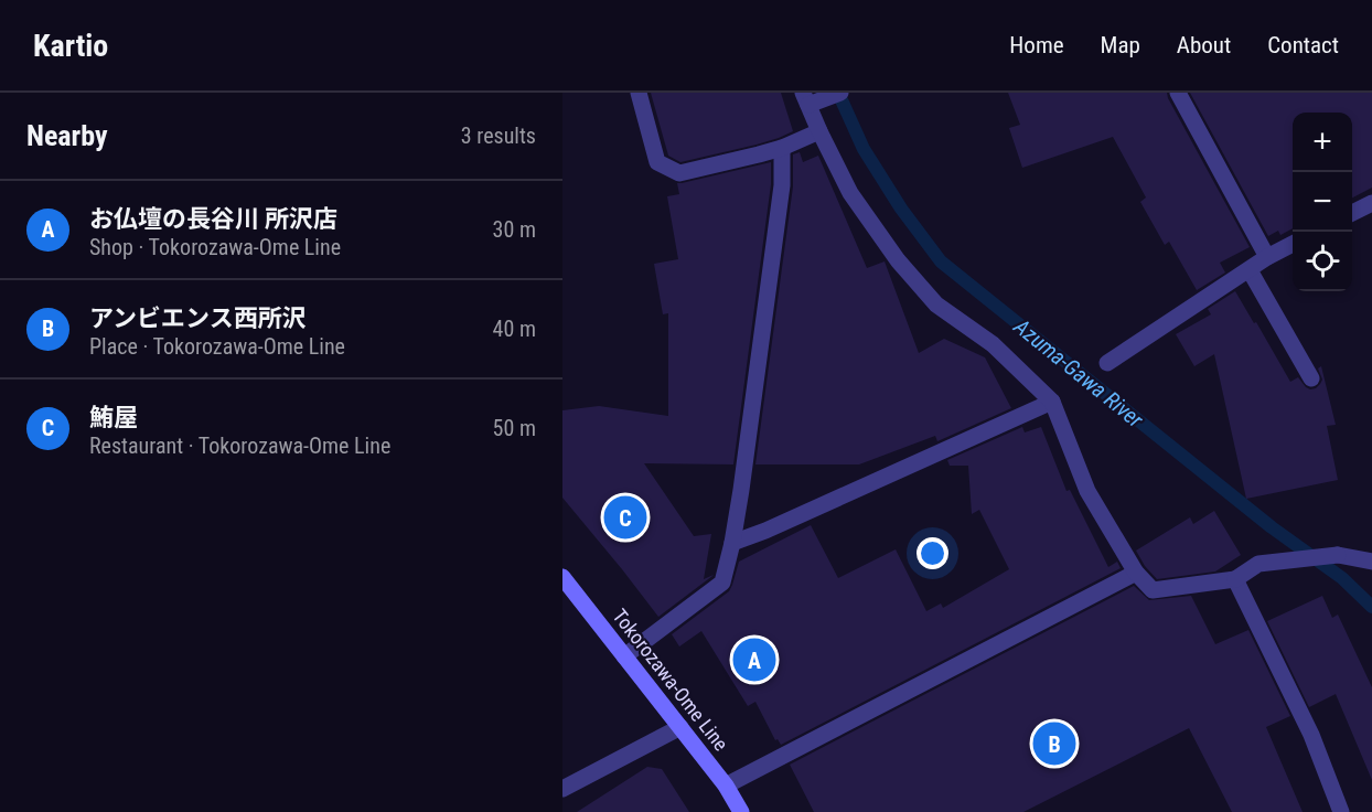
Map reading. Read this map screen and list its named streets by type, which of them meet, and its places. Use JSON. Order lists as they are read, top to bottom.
{
  "streets": {
    "main road": ["Tokorozawa-Ome Line"]
  },
  "water": ["Azuma-Gawa River"],
  "page": {
    "header": "Kartio",
    "nav": [
      "Home",
      "Map",
      "About",
      "Contact"
    ],
    "heading": ["Nearby", "3 results"],
    "map_buttons": ["+", "−"],
    "list": [
      {
        "mark": "A",
        "name": "お仏壇の長谷川 所沢店",
        "note": "Shop · Tokorozawa-Ome Line",
        "value": "30 m"
      },
      {
        "mark": "B",
        "name": "アンビエンス西所沢",
        "note": "Place · Tokorozawa-Ome Line",
        "value": "40 m"
      },
      {
        "mark": "C",
        "name": "鮪屋",
        "note": "Restaurant · Tokorozawa-Ome Line",
        "value": "50 m"
      }
    ],
    "pins": ["C", "A", "B"]
  }
}
